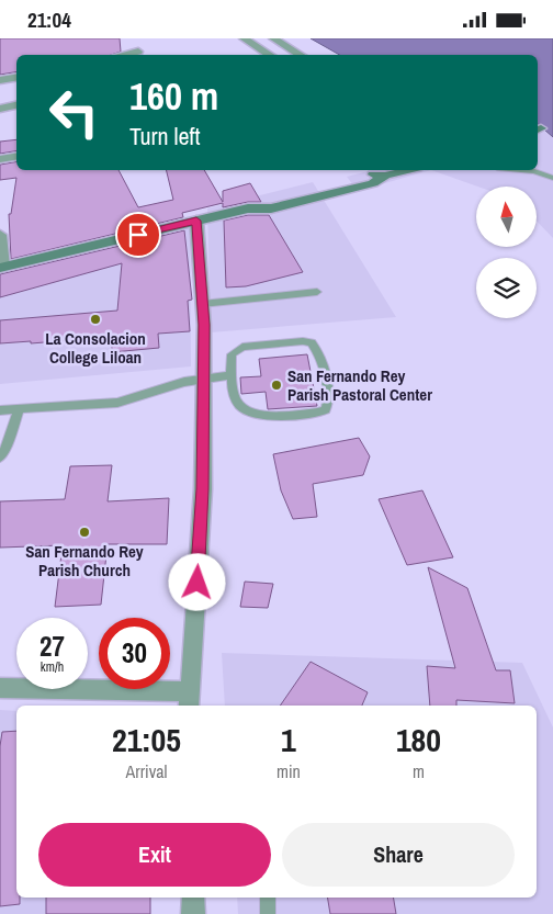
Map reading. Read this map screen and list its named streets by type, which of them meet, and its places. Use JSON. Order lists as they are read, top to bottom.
{
  "places": ["La Consolacion College Liloan", "San Fernando Rey Parish Pastoral Center", "San Fernando Rey Parish Church"],
  "north": "top",
  "page": {
    "status": "21:04",
    "turn": ["160 m", "Turn left"],
    "speed": "27 km/h",
    "limit": "30",
    "eta": [
      "21:05",
      "Arrival",
      "1",
      "min",
      "180",
      "m"
    ],
    "buttons": ["Exit", "Share"]
  }
}
